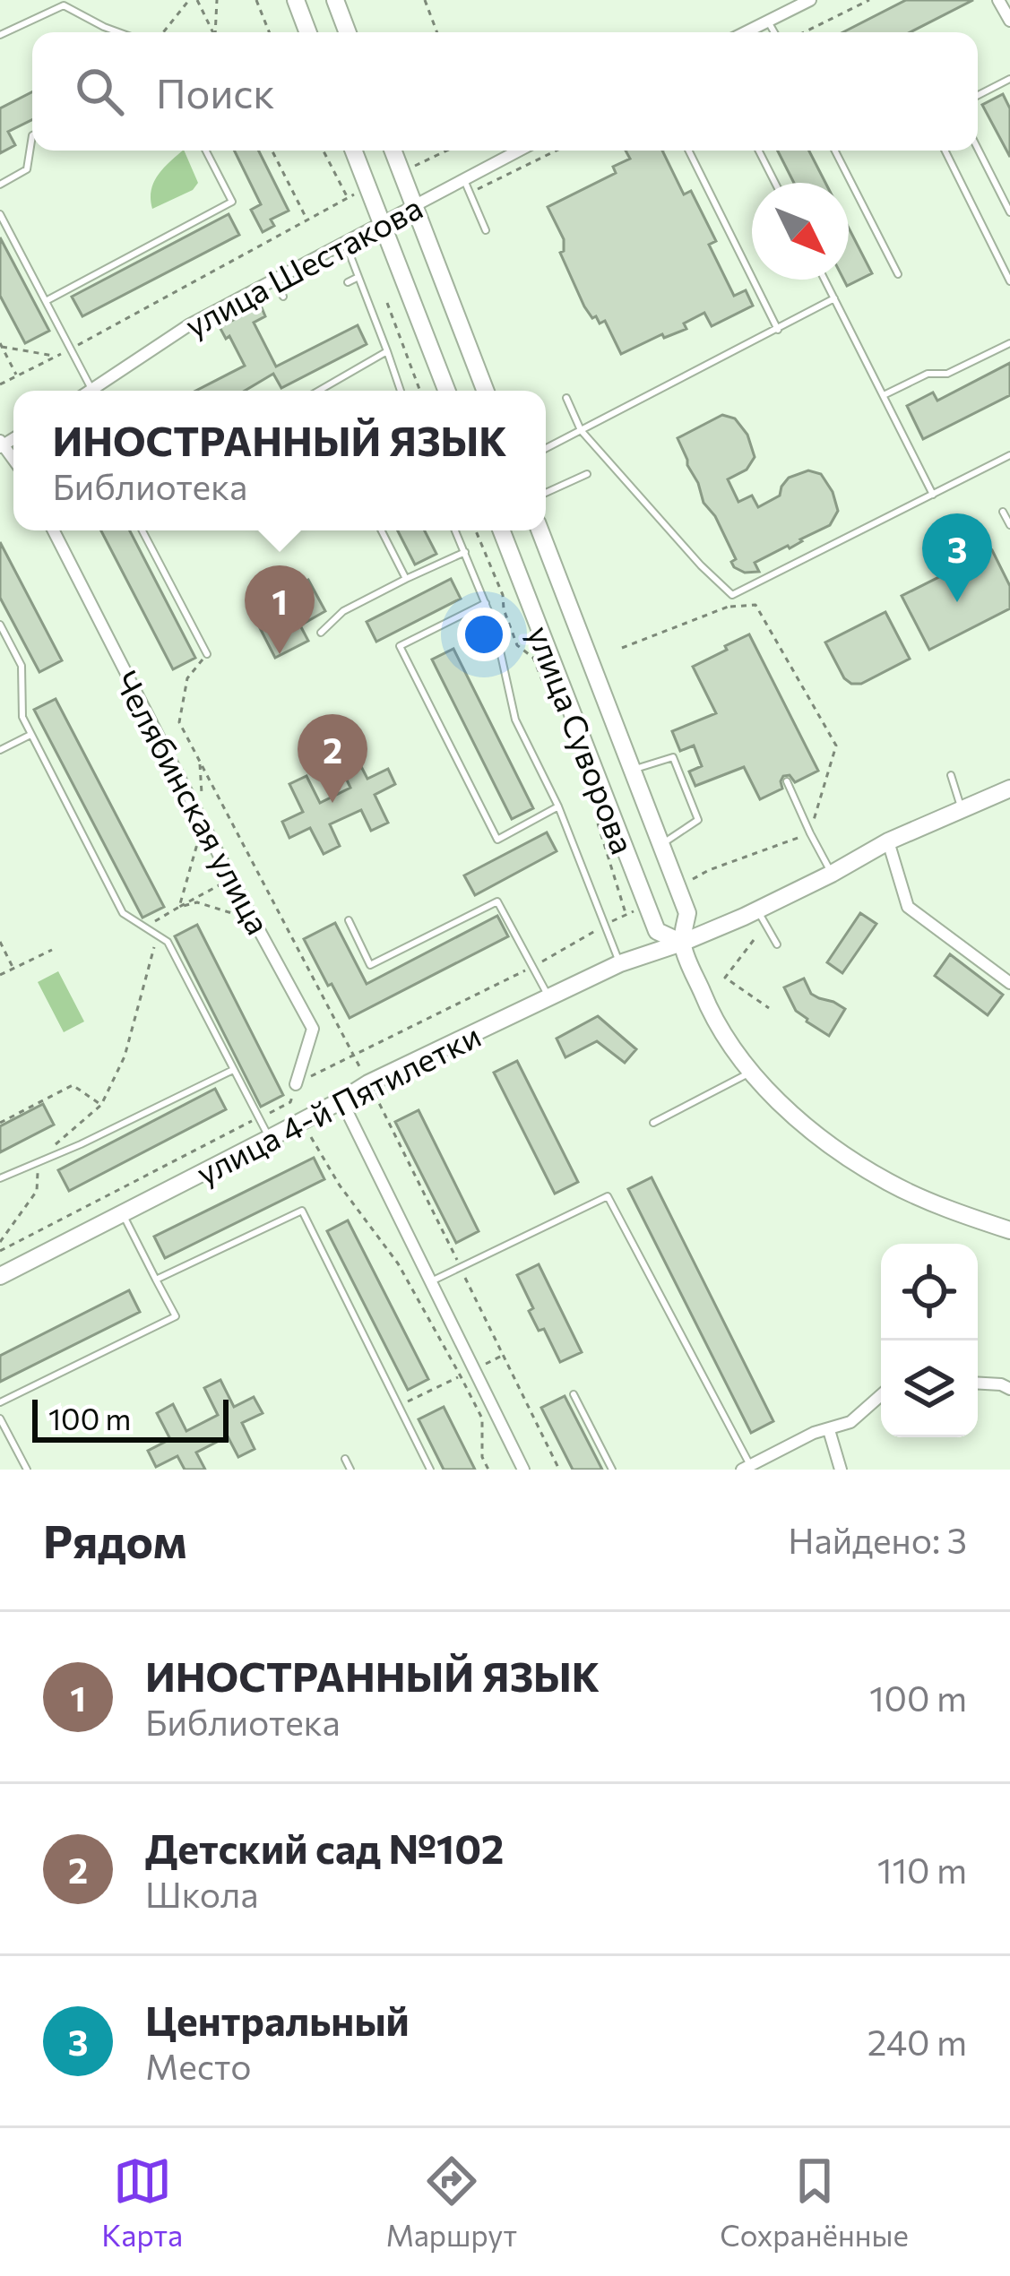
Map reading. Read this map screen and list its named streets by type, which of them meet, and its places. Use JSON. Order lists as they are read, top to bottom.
{
  "streets": {
    "main road": ["улица Суворова", "улица 4-й Пятилетки"],
    "street": ["улица Шестакова", "Челябинская улица"]
  },
  "crossings": [
    ["улица Суворова", "улица 4-й Пятилетки"]
  ],
  "scale_bar": "100 m",
  "north": "bottom right",
  "page": {
    "search": "Поиск",
    "popup": ["ИНОСТРАННЫЙ ЯЗЫК", "Библиотека"],
    "pins": ["3", "1", "2"],
    "scale": "100 m",
    "heading": ["Рядом", "Найдено: 3"],
    "list": [
      {
        "mark": "1",
        "name": "ИНОСТРАННЫЙ ЯЗЫК",
        "note": "Библиотека",
        "value": "100 m"
      },
      {
        "mark": "2",
        "name": "Детский сад №102",
        "note": "Школа",
        "value": "110 m"
      },
      {
        "mark": "3",
        "name": "Центральный",
        "note": "Место",
        "value": "240 m"
      }
    ],
    "nav": ["Карта", "Маршрут", "Сохранённые"]
  }
}
